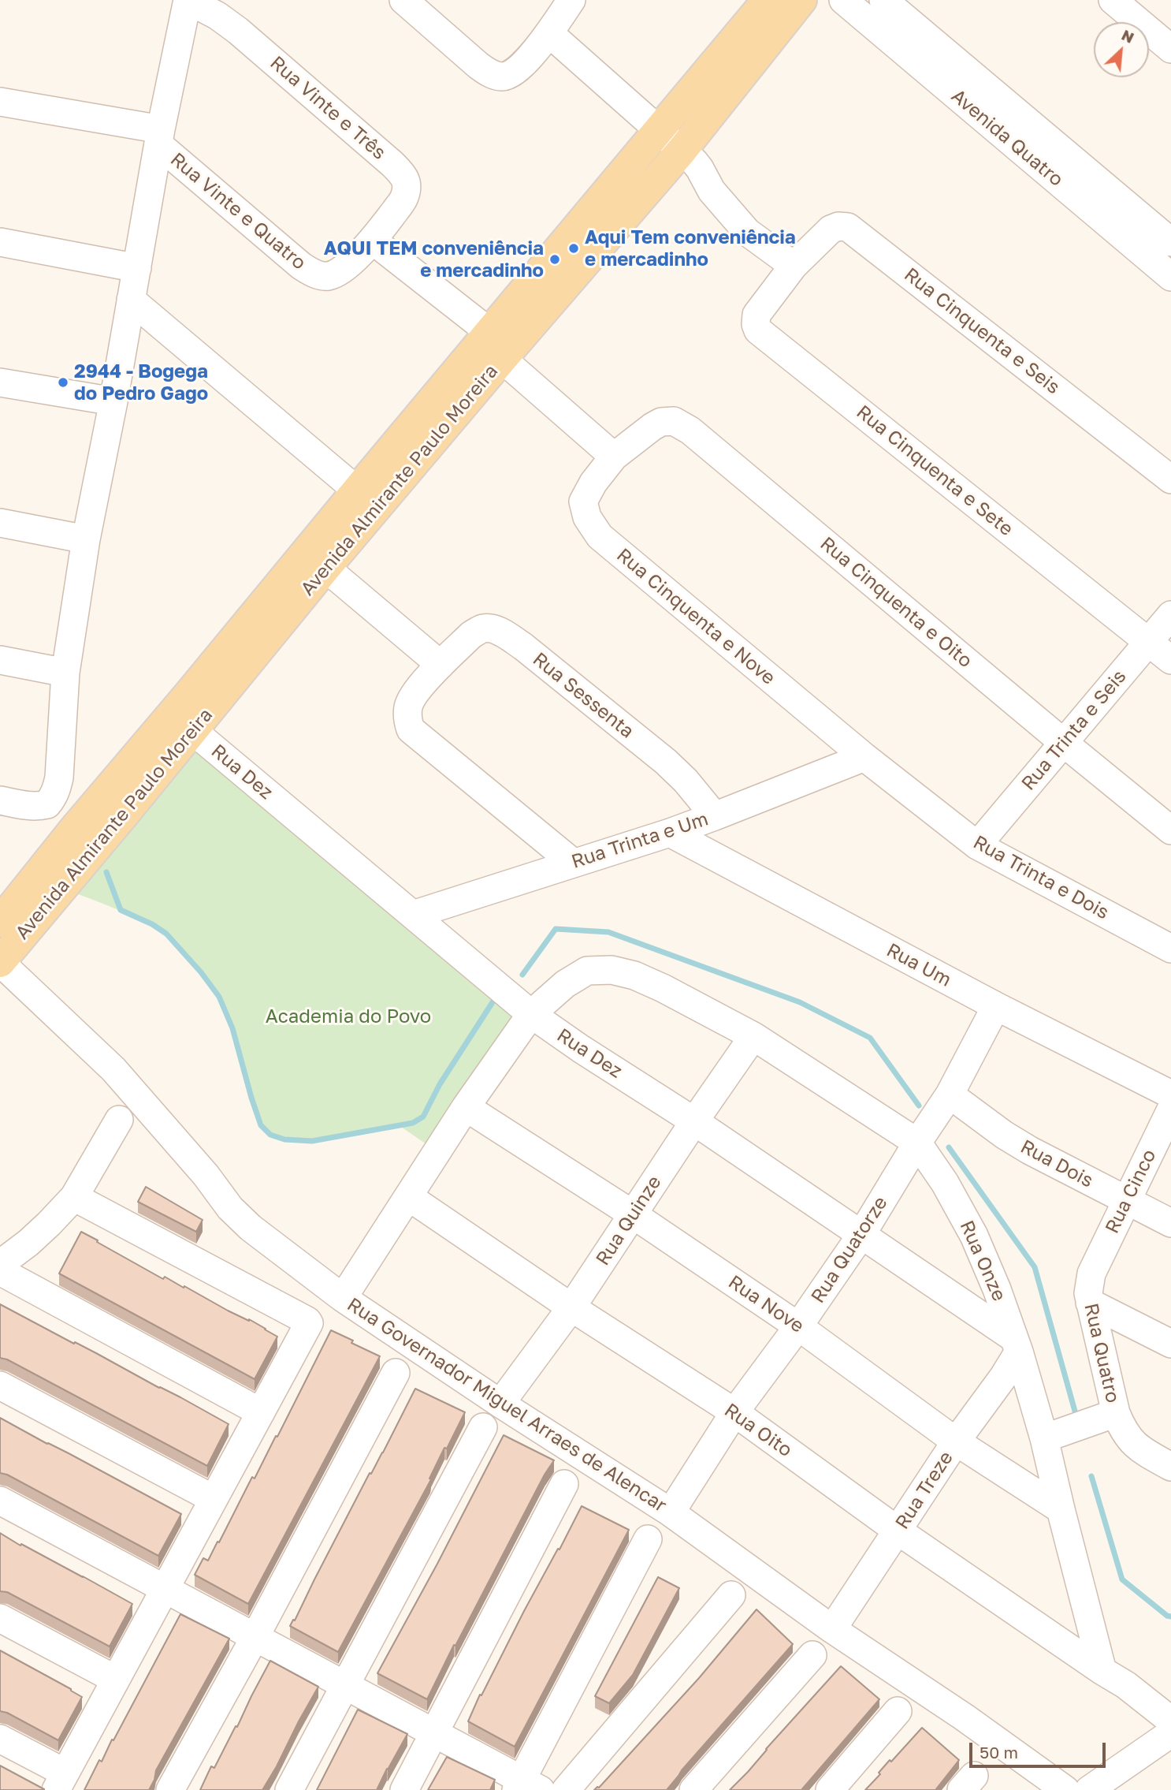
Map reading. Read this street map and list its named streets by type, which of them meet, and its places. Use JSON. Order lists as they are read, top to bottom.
{
  "streets": {
    "main road": ["Avenida Almirante Paulo Moreira"],
    "street": [
      "Rua Vinte e Três",
      "Avenida Quatro",
      "Rua Vinte e Quatro",
      "Rua Cinquenta e Seis",
      "Rua Cinquenta e Sete",
      "Rua Cinquenta e Oito",
      "Rua Cinquenta e Nove",
      "Rua Sessenta",
      "Rua Trinta e Seis",
      "Rua Dez",
      "Rua Trinta e Um",
      "Rua Trinta e Dois",
      "Rua Um",
      "Rua Dois",
      "Rua Cinco",
      "Rua Quinze",
      "Rua Quatorze",
      "Rua Onze",
      "Rua Nove",
      "Rua Quatro",
      "Rua Governador Miguel Arraes de Alencar",
      "Rua Oito",
      "Rua Treze"
    ]
  },
  "crossings": [
    ["Rua Vinte e Três", "Rua Vinte e Quatro"],
    ["Rua Cinquenta e Seis", "Rua Cinquenta e Sete"],
    ["Rua Cinquenta e Sete", "Rua Trinta e Seis"],
    ["Avenida Almirante Paulo Moreira", "Rua Dez"],
    ["Avenida Almirante Paulo Moreira", "Rua Governador Miguel Arraes de Alencar"],
    ["Rua Cinquenta e Oito", "Rua Cinquenta e Nove"],
    ["Rua Cinquenta e Oito", "Rua Trinta e Seis"],
    ["Rua Cinquenta e Nove", "Rua Trinta e Um"],
    ["Rua Cinquenta e Nove", "Rua Trinta e Dois"],
    ["Rua Sessenta", "Rua Trinta e Um"],
    ["Rua Trinta e Seis", "Rua Trinta e Dois"],
    ["Rua Dez", "Rua Trinta e Um"],
    ["Rua Dez", "Rua Quinze"],
    ["Rua Dez", "Rua Quatorze"],
    ["Rua Dez", "Rua Onze"],
    ["Rua Dez", "Rua Treze"],
    ["Rua Trinta e Um", "Rua Trinta e Dois"],
    ["Rua Trinta e Um", "Rua Um"],
    ["Rua Um", "Rua Quatorze"],
    ["Rua Dois", "Rua Cinco"],
    ["Rua Dois", "Rua Quatorze"],
    ["Rua Cinco", "Rua Quatro"],
    ["Rua Quinze", "Rua Onze"],
    ["Rua Quinze", "Rua Nove"],
    ["Rua Quinze", "Rua Governador Miguel Arraes de Alencar"],
    ["Rua Quinze", "Rua Oito"],
    ["Rua Quatorze", "Rua Onze"],
    ["Rua Quatorze", "Rua Nove"],
    ["Rua Quatorze", "Rua Governador Miguel Arraes de Alencar"],
    ["Rua Quatorze", "Rua Oito"],
    ["Rua Onze", "Rua Nove"],
    ["Rua Onze", "Rua Oito"],
    ["Rua Onze", "Rua Treze"],
    ["Rua Nove", "Rua Treze"],
    ["Rua Governador Miguel Arraes de Alencar", "Rua Treze"],
    ["Rua Oito", "Rua Treze"]
  ],
  "parks": ["Academia do Povo"],
  "places": ["Aqui Tem conveniência e mercadinho", "AQUI TEM conveniência e mercadinho", "2944 - Bogega do Pedro Gago"],
  "scale_bar": "50 m",
  "north": "top right"
}
